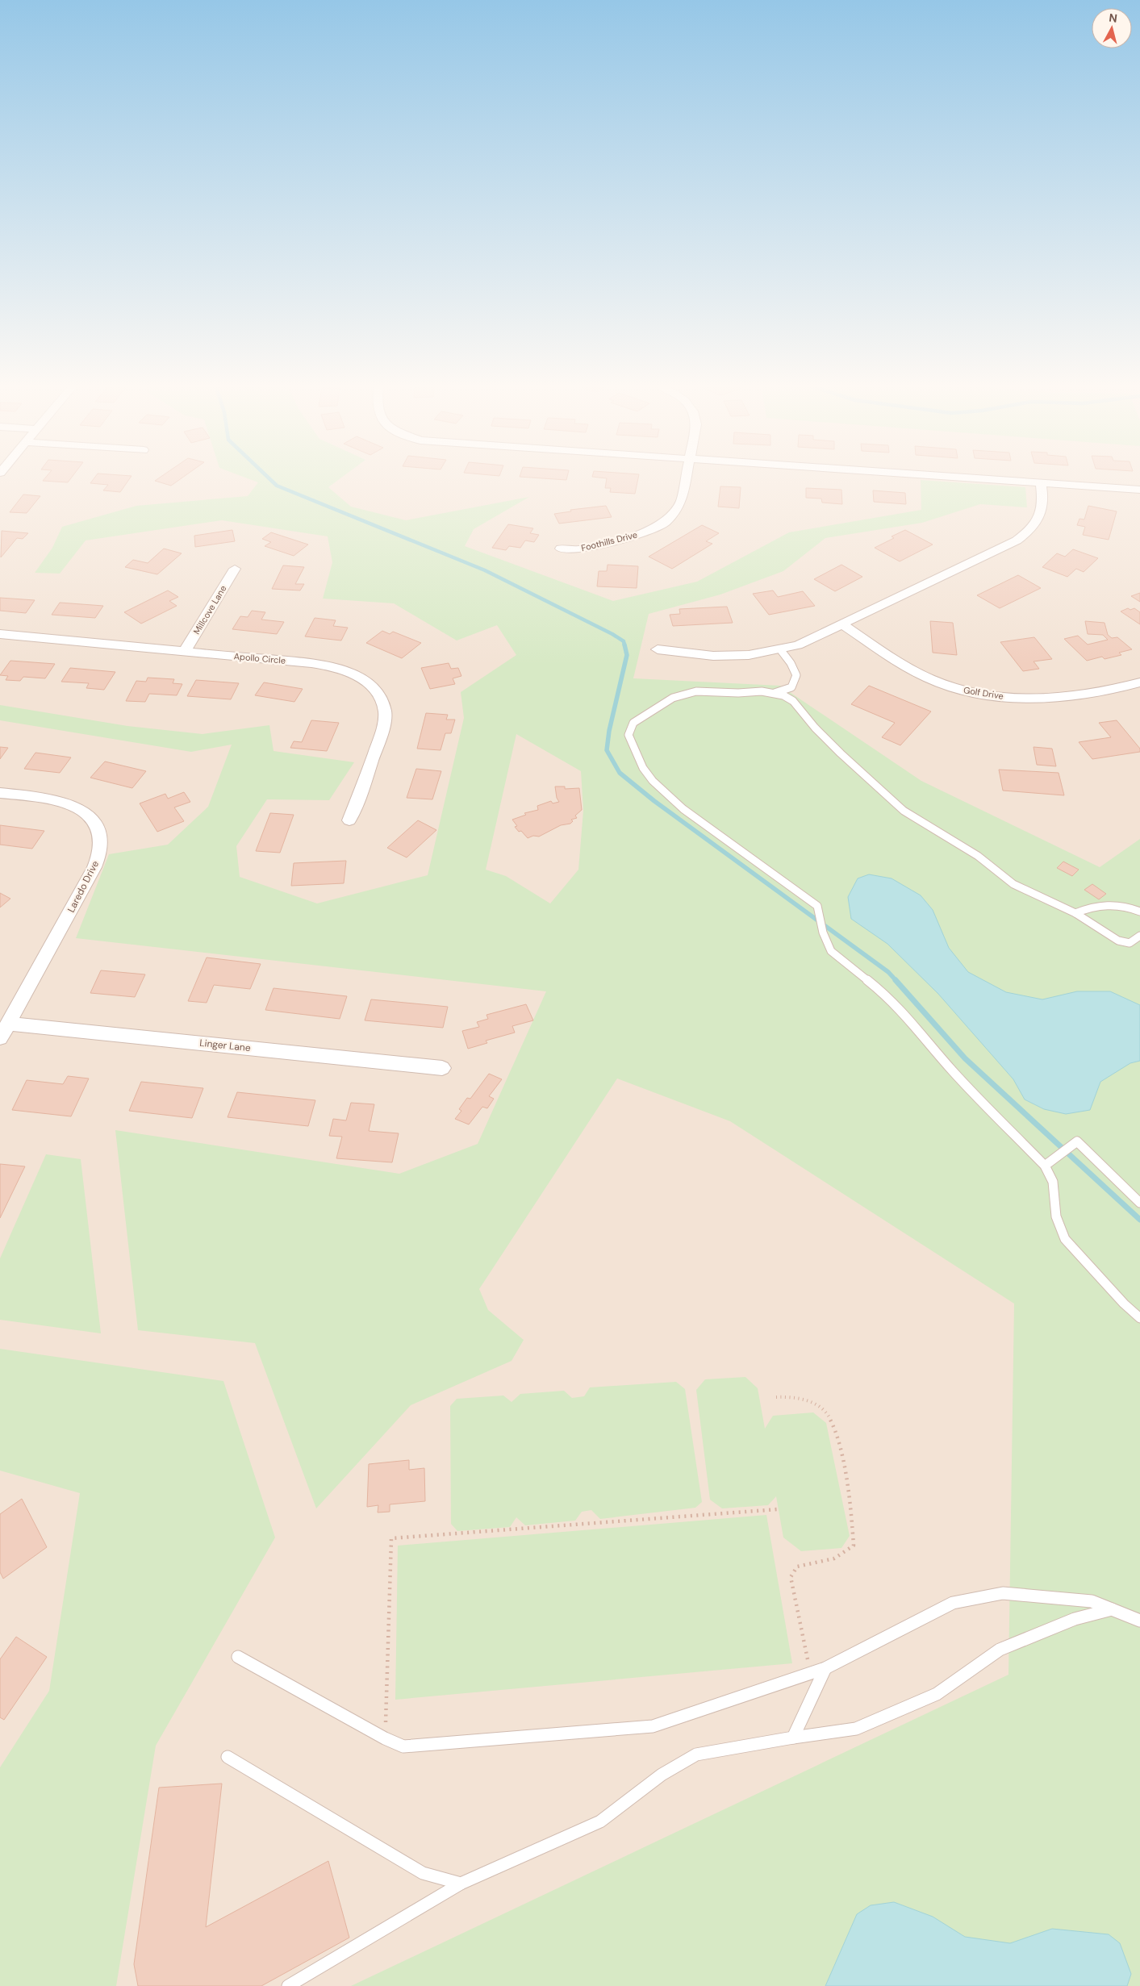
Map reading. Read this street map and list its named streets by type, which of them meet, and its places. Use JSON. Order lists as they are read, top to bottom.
{
  "streets": {
    "street": [
      "Foothills Drive",
      "Millcove Lane",
      "Apollo Circle",
      "Golf Drive",
      "Laredo Drive",
      "Linger Lane"
    ]
  },
  "crossings": [
    ["Millcove Lane", "Apollo Circle"],
    ["Laredo Drive", "Linger Lane"]
  ],
  "north": "top"
}
